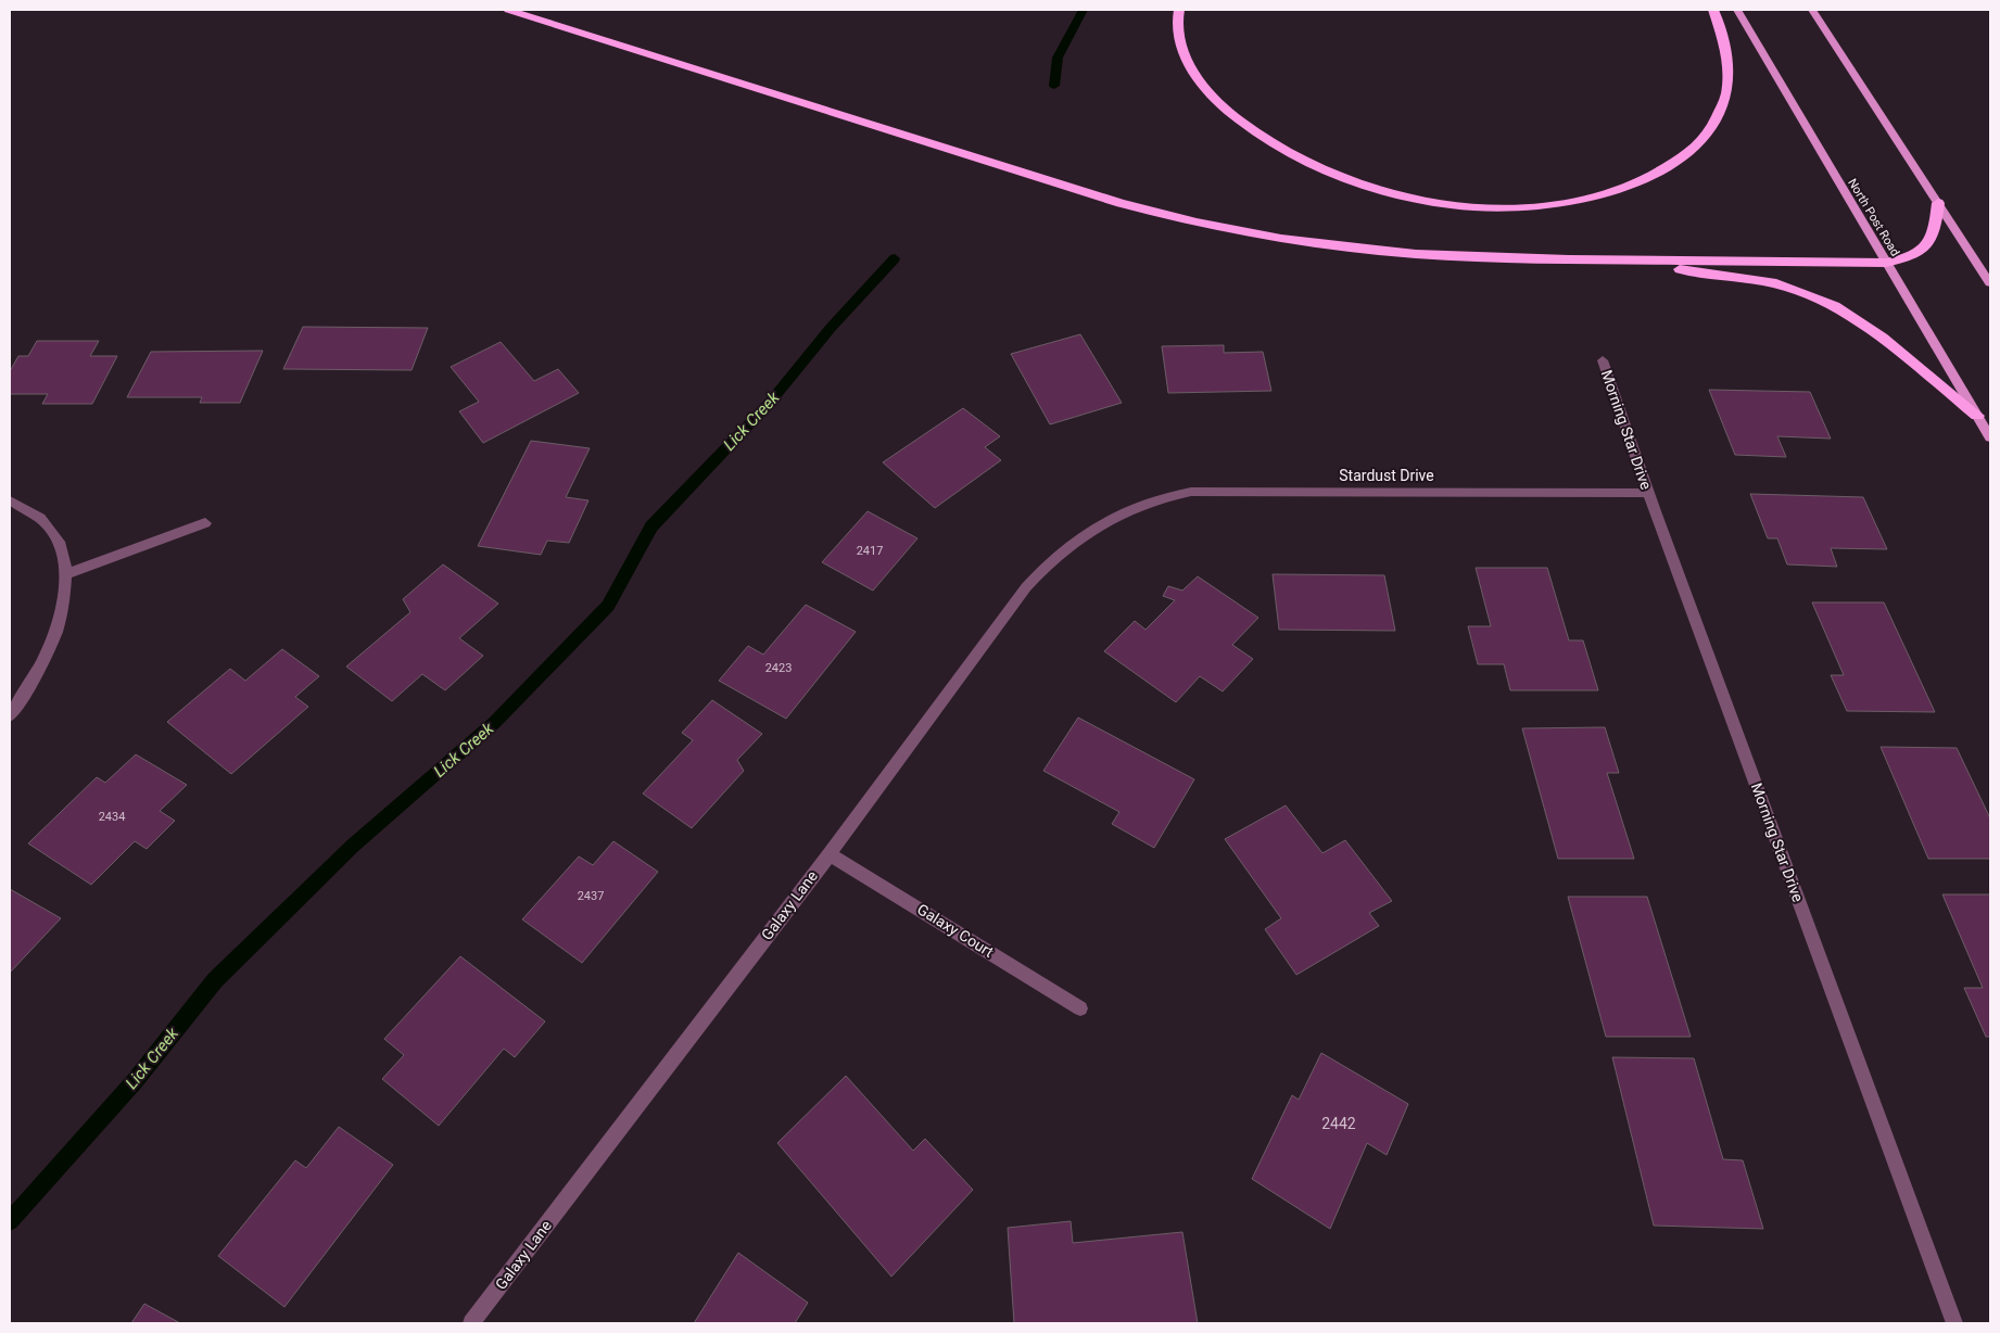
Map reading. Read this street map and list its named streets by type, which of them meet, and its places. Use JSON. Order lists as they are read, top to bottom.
{
  "streets": {
    "main road": ["North Post Road"],
    "street": [
      "Morning Star Drive",
      "Stardust Drive",
      "Galaxy Lane",
      "Galaxy Court"
    ]
  },
  "crossings": [
    ["Morning Star Drive", "Stardust Drive"],
    ["Stardust Drive", "Galaxy Lane"],
    ["Galaxy Lane", "Galaxy Court"]
  ],
  "water": ["Lick Creek"],
  "house_numbers": [
    "2417",
    "2423",
    "2434",
    "2437",
    "2442"
  ]
}
